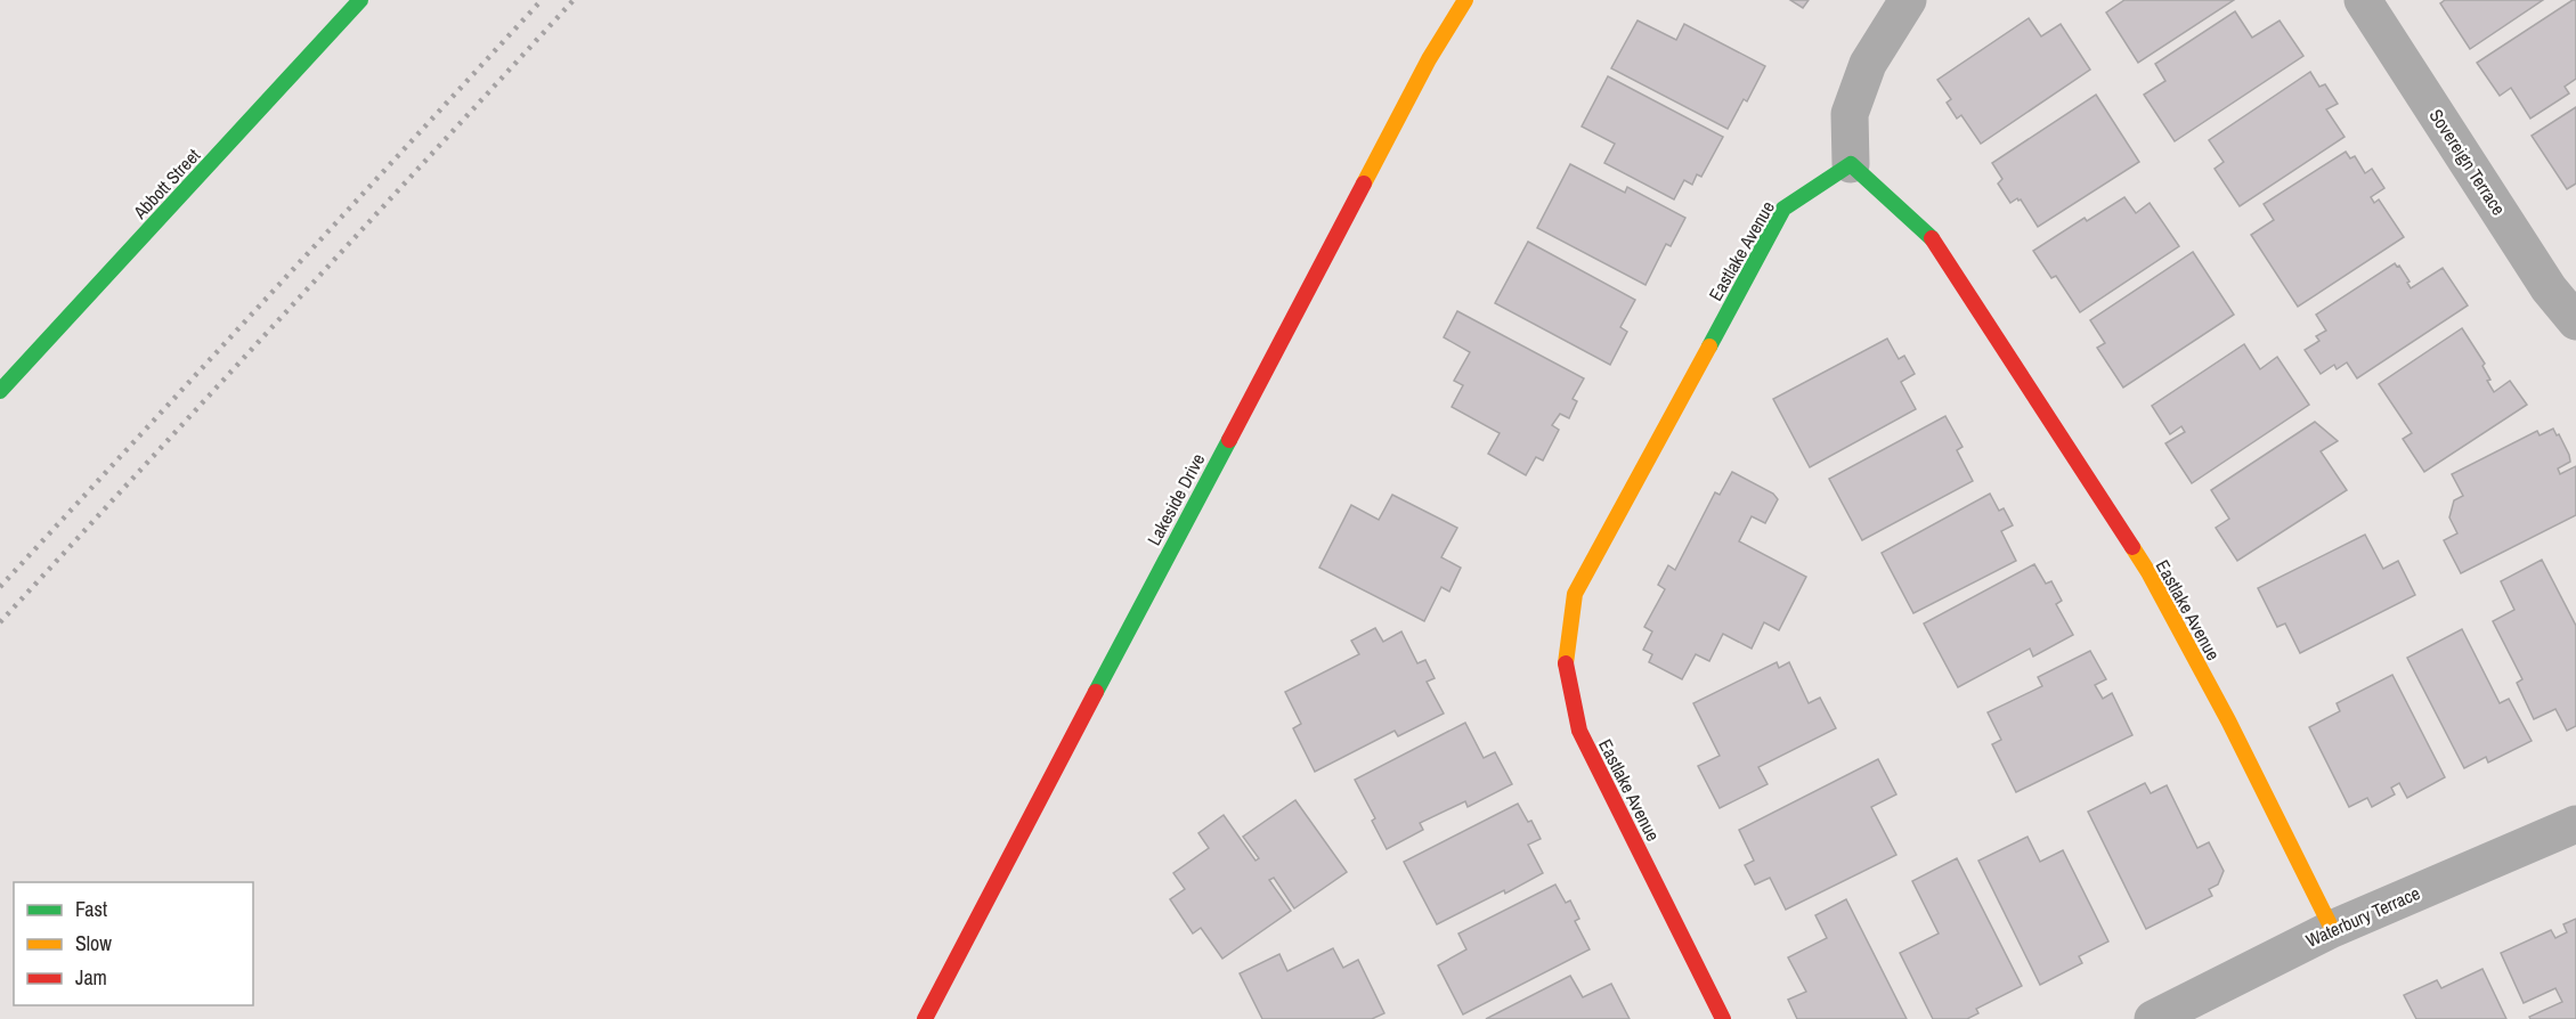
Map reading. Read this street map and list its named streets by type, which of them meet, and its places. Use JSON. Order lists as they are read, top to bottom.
{
  "streets": {
    "street": [
      "Sovereign Terrace",
      "Abbott Street",
      "Eastlake Avenue",
      "Lakeside Drive",
      "Waterbury Terrace"
    ]
  },
  "crossings": [
    ["Eastlake Avenue", "Waterbury Terrace"]
  ],
  "legend": ["Fast", "Slow", "Jam"]
}
